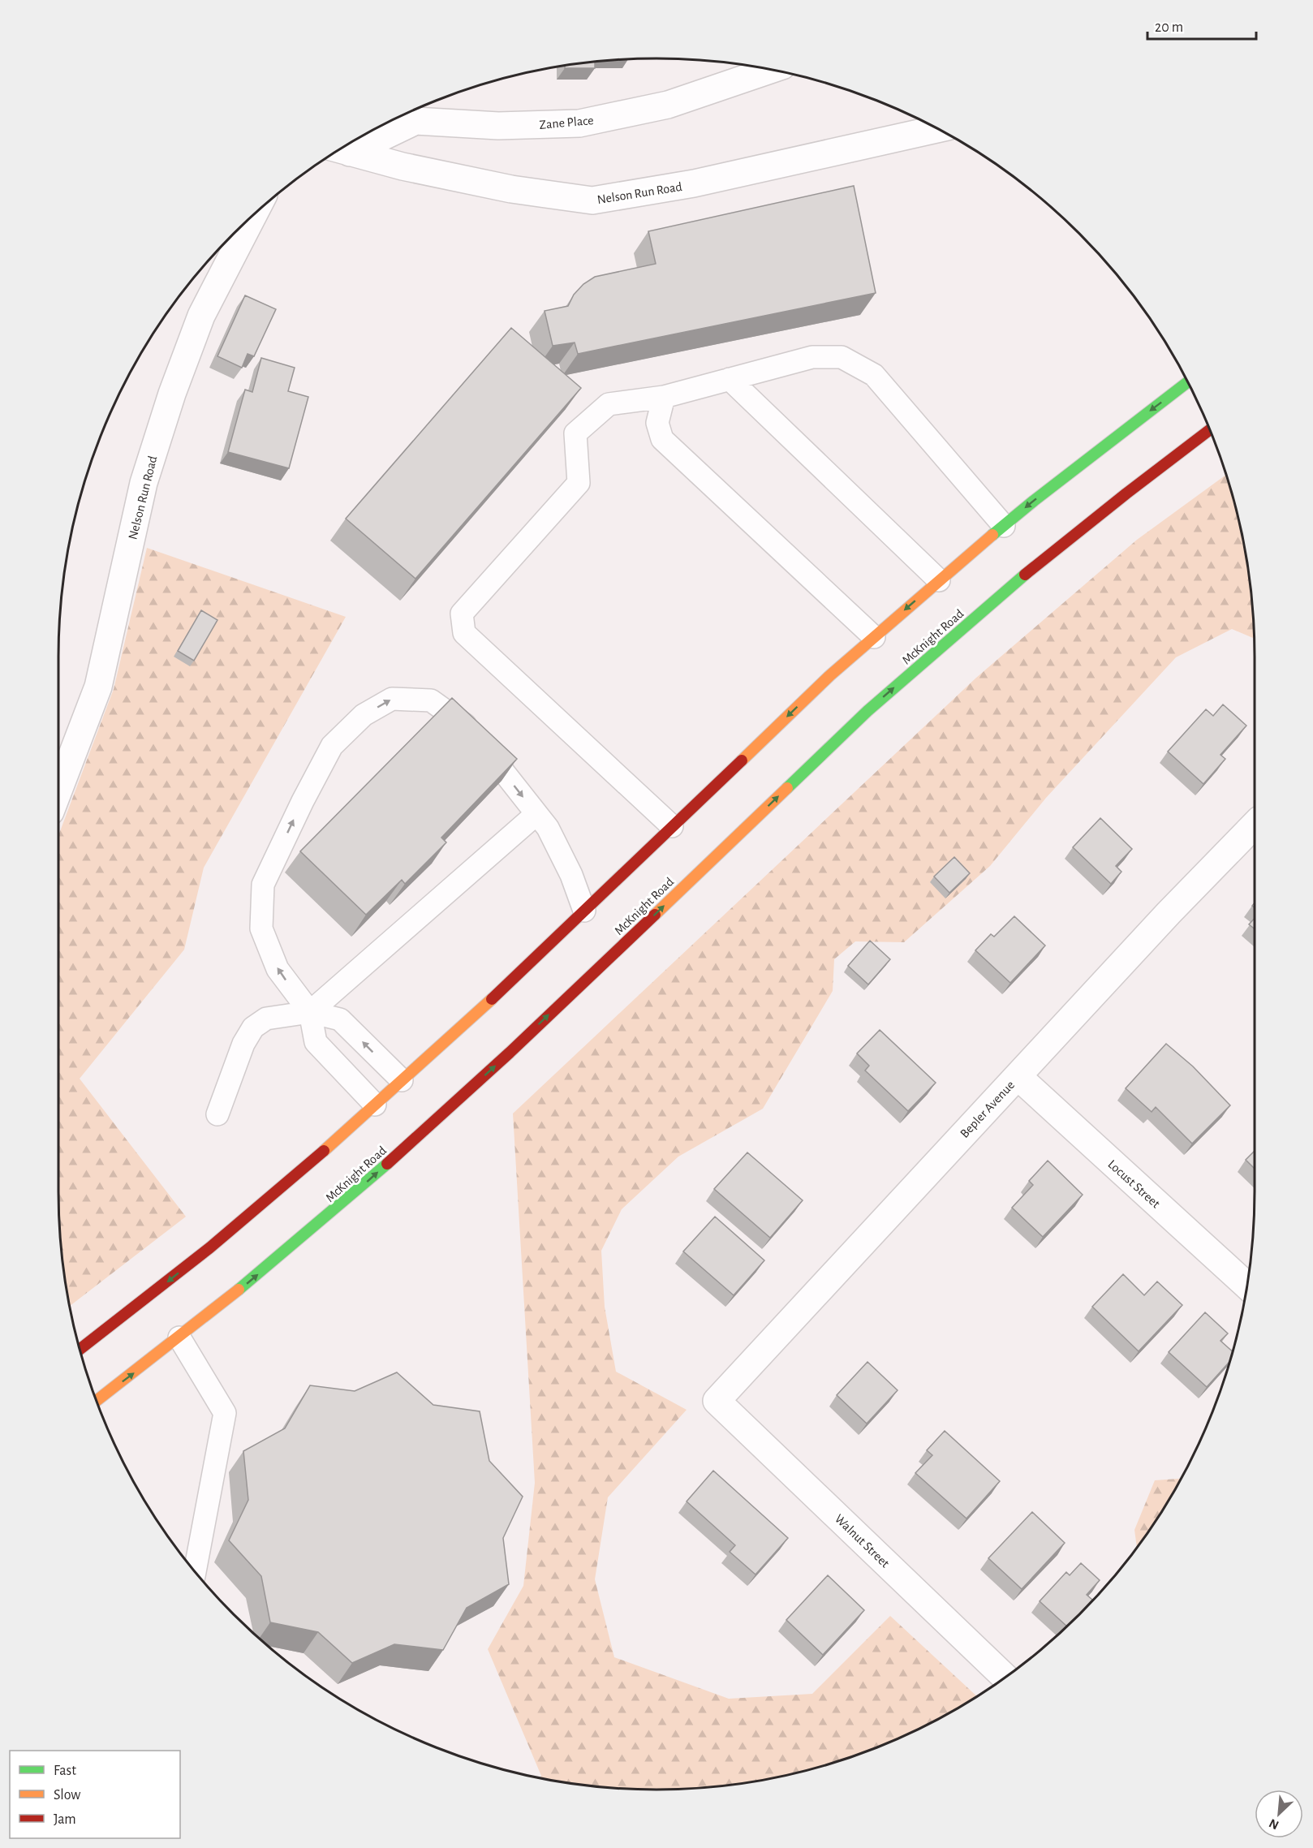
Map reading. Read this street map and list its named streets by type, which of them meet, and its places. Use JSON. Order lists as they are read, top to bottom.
{
  "streets": {
    "highway": ["McKnight Road"],
    "street": [
      "Zane Place",
      "Nelson Run Road",
      "Bepler Avenue",
      "Locust Street",
      "Walnut Street"
    ]
  },
  "crossings": [
    ["Zane Place", "Nelson Run Road"],
    ["Bepler Avenue", "Locust Street"],
    ["Bepler Avenue", "Walnut Street"]
  ],
  "legend": ["Fast", "Slow", "Jam"],
  "scale_bar": "20 m",
  "north": "bottom left"
}
